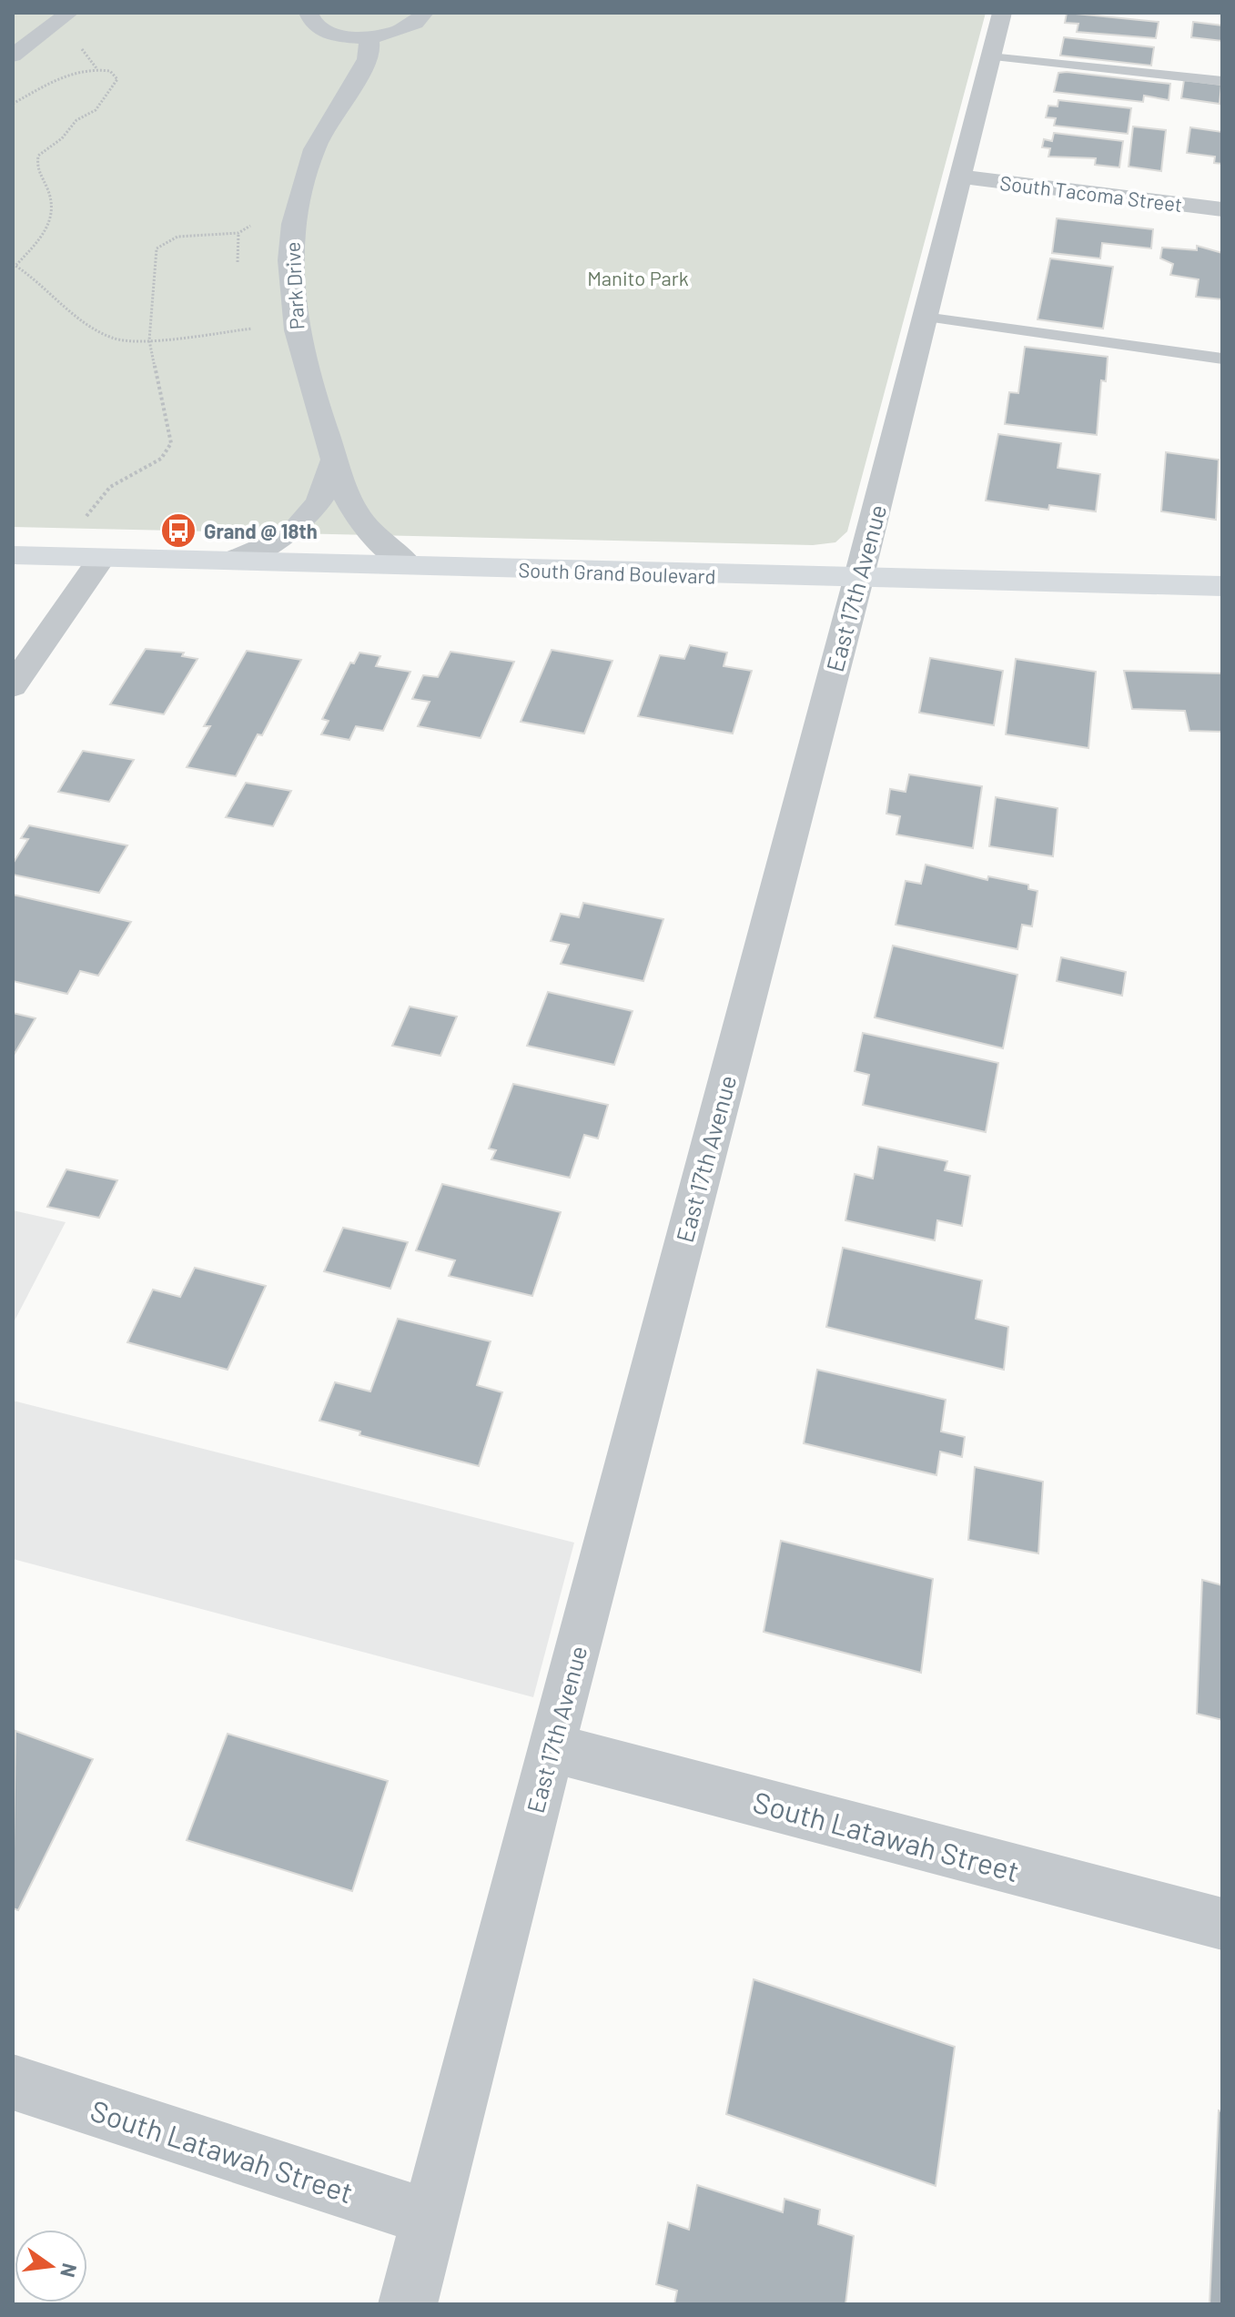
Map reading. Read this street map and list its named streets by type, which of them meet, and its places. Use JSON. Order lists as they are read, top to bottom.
{
  "streets": {
    "main road": ["South Grand Boulevard"],
    "street": [
      "South Tacoma Street",
      "Park Drive",
      "East 17th Avenue",
      "South Latawah Street"
    ]
  },
  "crossings": [
    ["South Tacoma Street", "East 17th Avenue"],
    ["Park Drive", "South Grand Boulevard"],
    ["South Grand Boulevard", "East 17th Avenue"],
    ["East 17th Avenue", "South Latawah Street"]
  ],
  "parks": ["Manito Park"],
  "places": {
    "bus stop": ["Grand @ 18th"]
  },
  "north": "right"
}
